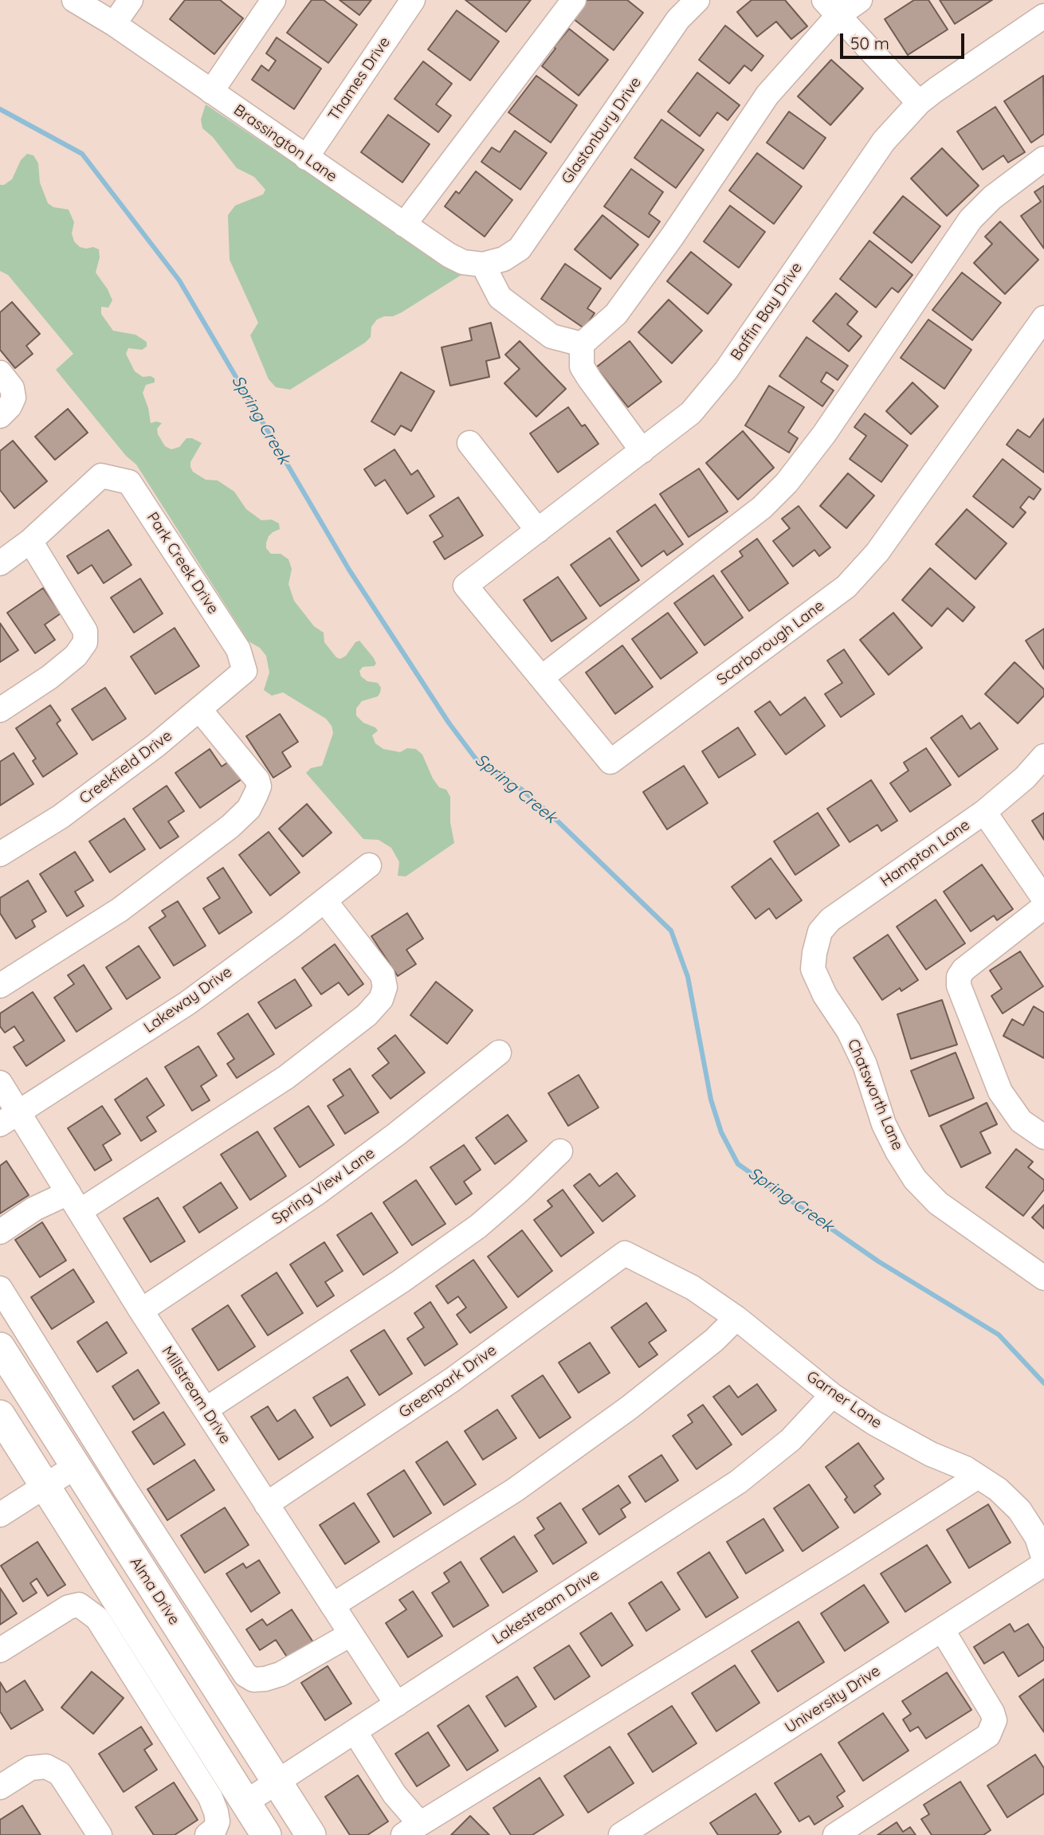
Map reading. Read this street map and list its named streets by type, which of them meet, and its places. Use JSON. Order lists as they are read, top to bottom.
{
  "streets": {
    "main road": ["Alma Drive"],
    "street": [
      "Thames Drive",
      "Glastonbury Drive",
      "Brassington Lane",
      "Baffin Bay Drive",
      "Park Creek Drive",
      "Scarborough Lane",
      "Creekfield Drive",
      "Hampton Lane",
      "Lakeway Drive",
      "Chatsworth Lane",
      "Spring View Lane",
      "Greenpark Drive",
      "Millstream Drive",
      "Garner Lane",
      "Lakestream Drive",
      "University Drive"
    ]
  },
  "crossings": [
    ["Thames Drive", "Brassington Lane"],
    ["Glastonbury Drive", "Brassington Lane"],
    ["Baffin Bay Drive", "Scarborough Lane"],
    ["Park Creek Drive", "Creekfield Drive"],
    ["Hampton Lane", "Chatsworth Lane"],
    ["Lakeway Drive", "Millstream Drive"],
    ["Spring View Lane", "Millstream Drive"],
    ["Greenpark Drive", "Millstream Drive"],
    ["Greenpark Drive", "Garner Lane"],
    ["Millstream Drive", "Lakestream Drive"],
    ["Garner Lane", "Lakestream Drive"],
    ["Alma Drive", "Lakestream Drive"]
  ],
  "water": ["Spring Creek"],
  "scale_bar": "50 m"
}
